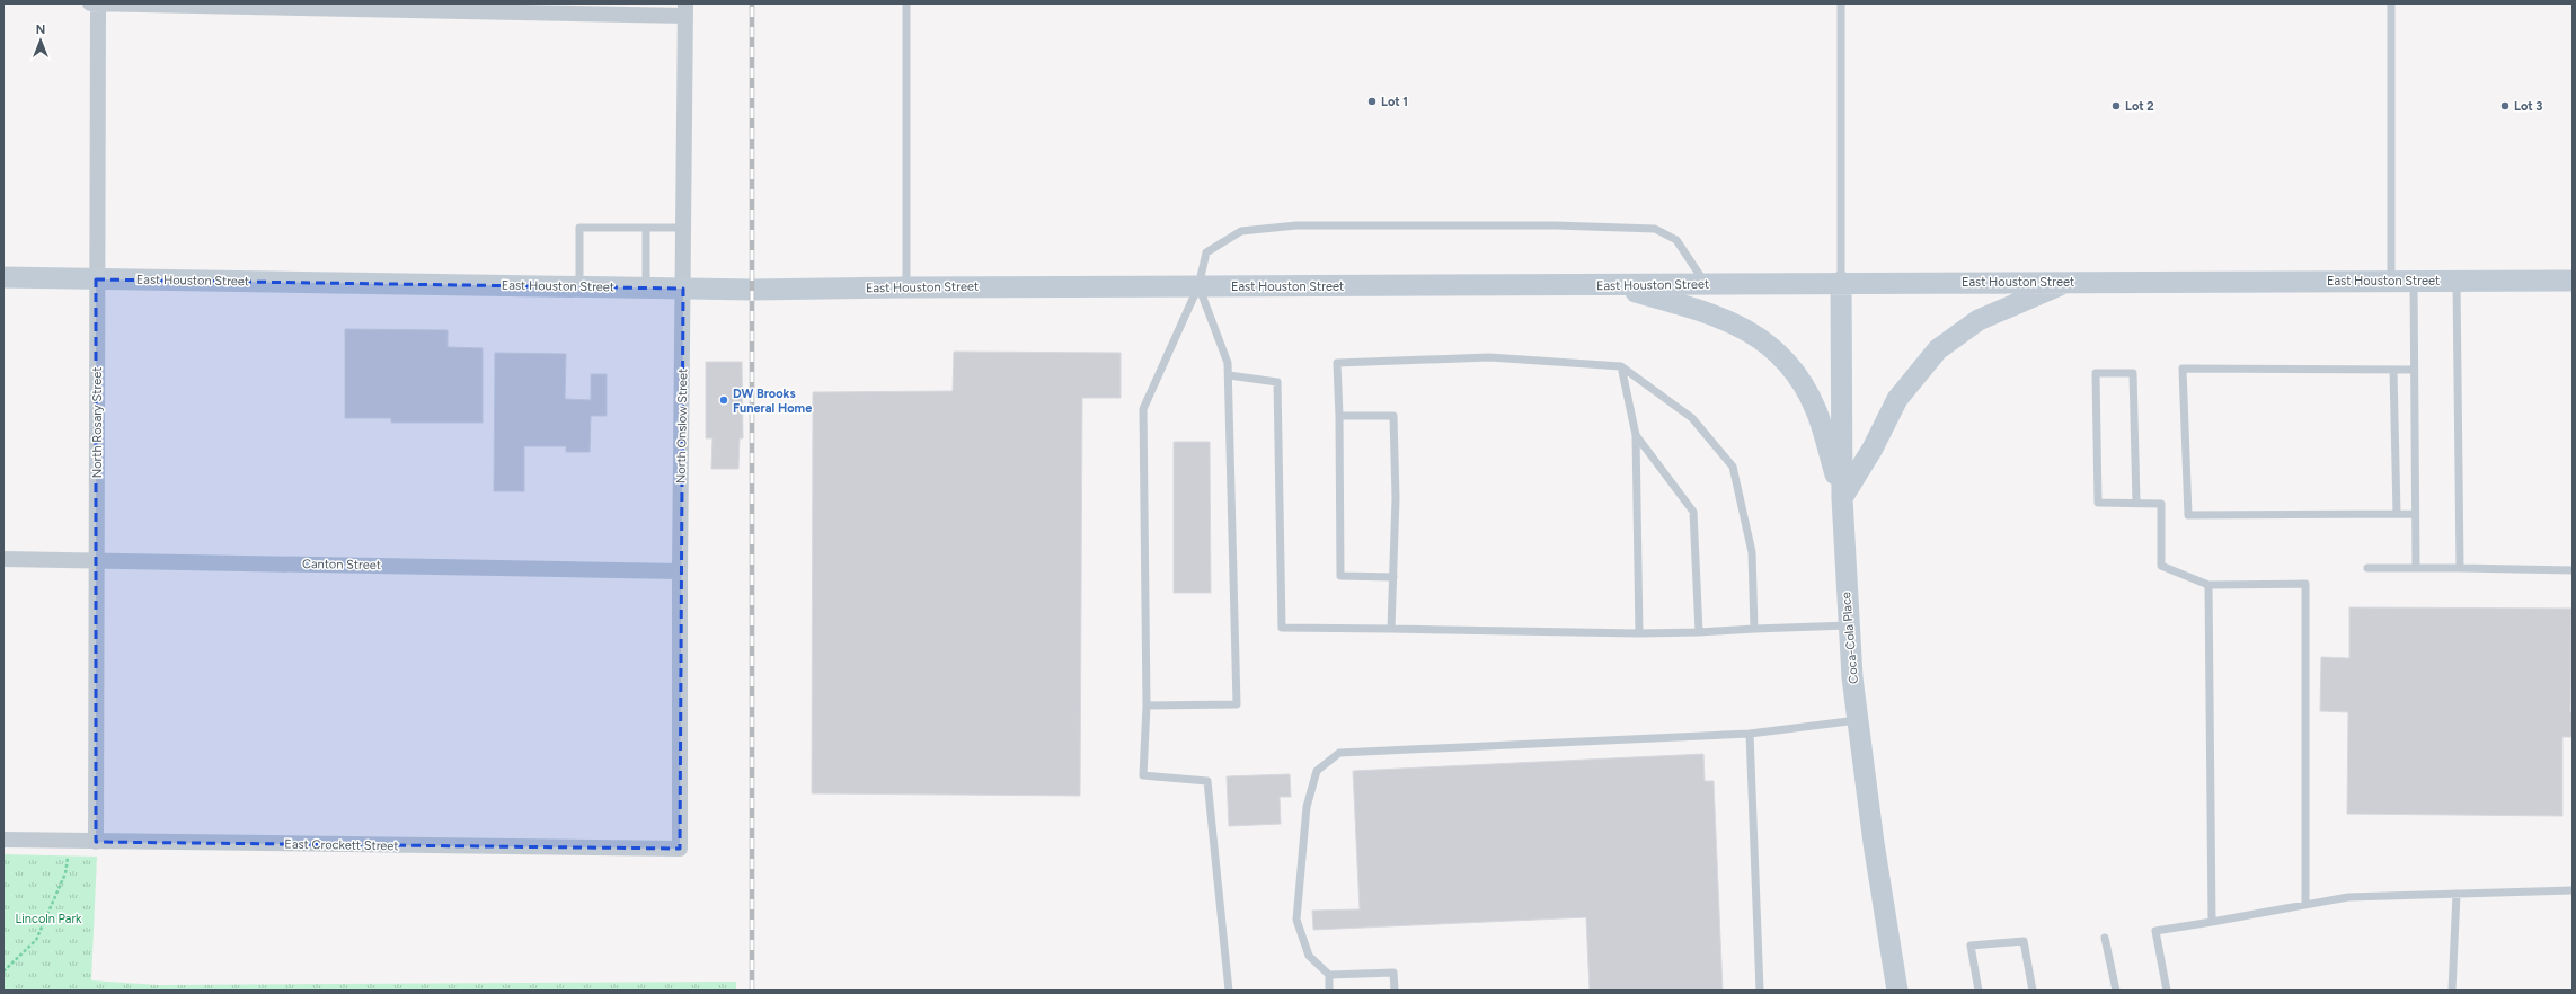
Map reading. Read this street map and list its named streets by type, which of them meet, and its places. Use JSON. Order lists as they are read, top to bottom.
{
  "streets": {
    "main road": ["East Houston Street", "Coca-Cola Place"],
    "street": [
      "North Rosary Street",
      "North Onslow Street",
      "Canton Street",
      "East Crockett Street"
    ]
  },
  "crossings": [
    ["East Houston Street", "North Rosary Street"],
    ["East Houston Street", "North Onslow Street"],
    ["East Houston Street", "Coca-Cola Place"],
    ["North Rosary Street", "Canton Street"],
    ["North Rosary Street", "East Crockett Street"],
    ["North Onslow Street", "Canton Street"],
    ["North Onslow Street", "East Crockett Street"]
  ],
  "parks": ["Lincoln Park"],
  "places": [
    "Lot 1",
    "Lot 2",
    "Lot 3",
    "DW Brooks Funeral Home"
  ],
  "north": "top"
}
